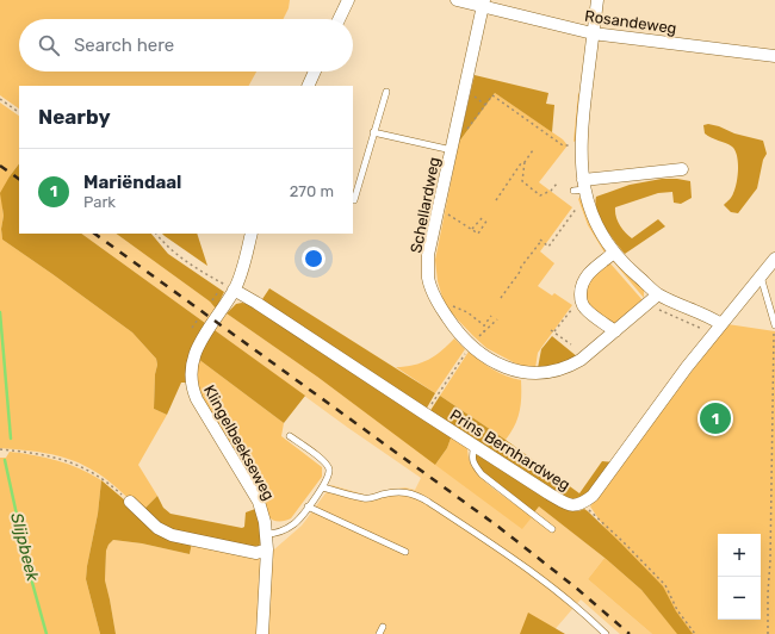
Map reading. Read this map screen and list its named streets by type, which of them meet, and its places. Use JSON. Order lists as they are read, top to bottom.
{
  "streets": {
    "street": [
      "Rosandeweg",
      "Schellardweg",
      "Klingelbeekseweg",
      "Prins Bernhardweg"
    ]
  },
  "crossings": [
    ["Rosandeweg", "Schellardweg"],
    ["Klingelbeekseweg", "Prins Bernhardweg"]
  ],
  "water": ["Slijpbeek"],
  "page": {
    "search": "Search here",
    "heading": "Nearby",
    "list": [
      {
        "mark": "1",
        "name": "Mariëndaal",
        "note": "Park",
        "value": "270 m"
      }
    ],
    "pins": "1",
    "map_buttons": ["+", "−"]
  }
}
